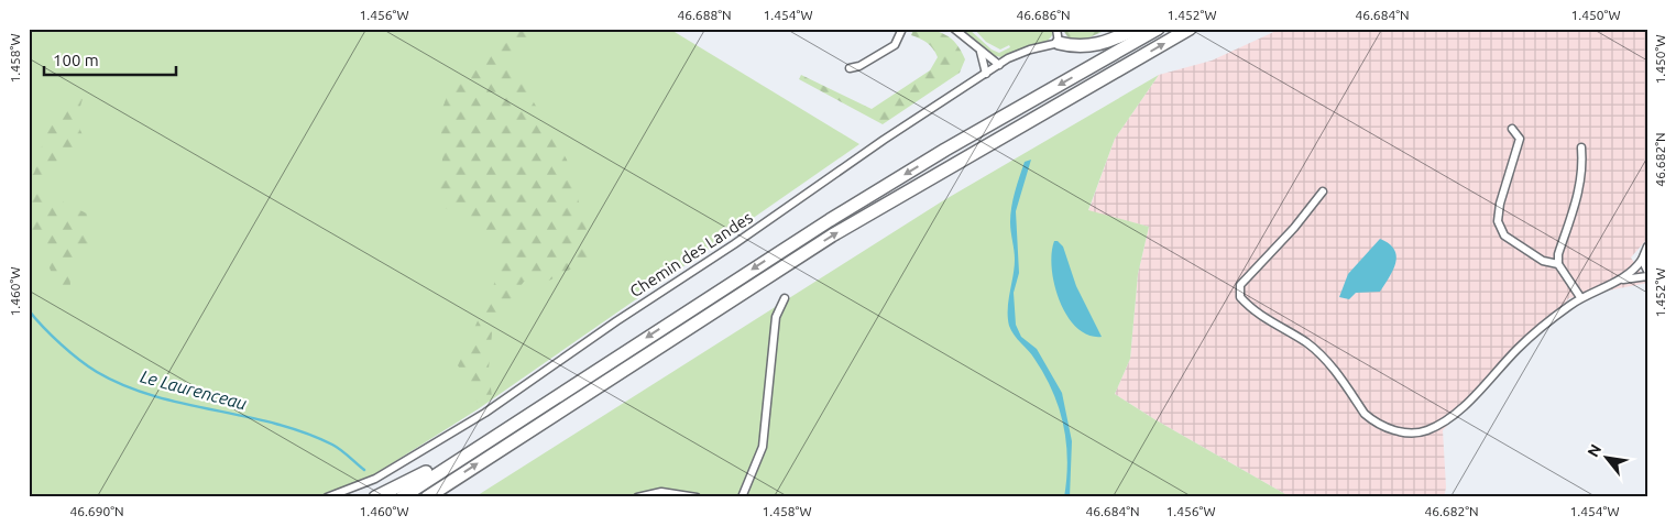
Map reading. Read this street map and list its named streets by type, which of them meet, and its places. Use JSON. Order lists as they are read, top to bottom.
{
  "streets": {
    "street": ["Chemin des Landes"]
  },
  "water": ["Le Laurenceau"],
  "scale_bar": "100 m",
  "north": "top left",
  "coordinates": [
    "1.456°W",
    "46.688°N",
    "1.454°W",
    "46.686°N",
    "1.452°W",
    "46.684°N",
    "1.450°W",
    "1.458°W",
    "46.682°N",
    "1.460°W",
    "46.690°N"
  ]
}
